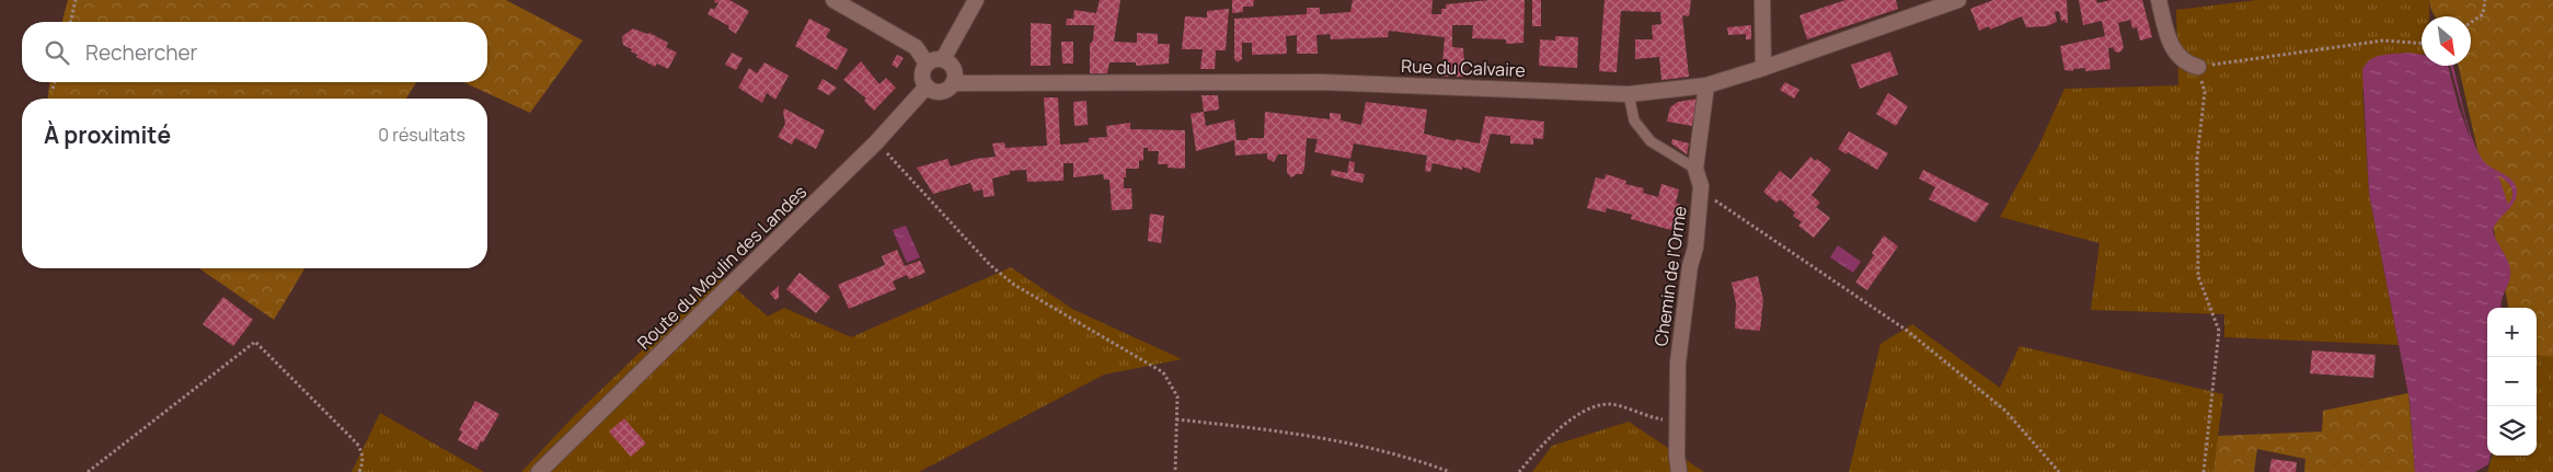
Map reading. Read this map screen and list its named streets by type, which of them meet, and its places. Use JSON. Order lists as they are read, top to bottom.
{
  "streets": {
    "street": ["Rue du Calvaire", "Route du Moulin des Landes", "Chemin de l'Orme"]
  },
  "crossings": [
    ["Rue du Calvaire", "Route du Moulin des Landes"],
    ["Rue du Calvaire", "Chemin de l'Orme"]
  ],
  "north": "bottom right",
  "page": {
    "search": "Rechercher",
    "heading": ["À proximité", "0 résultats"],
    "map_buttons": ["+", "−"]
  }
}
